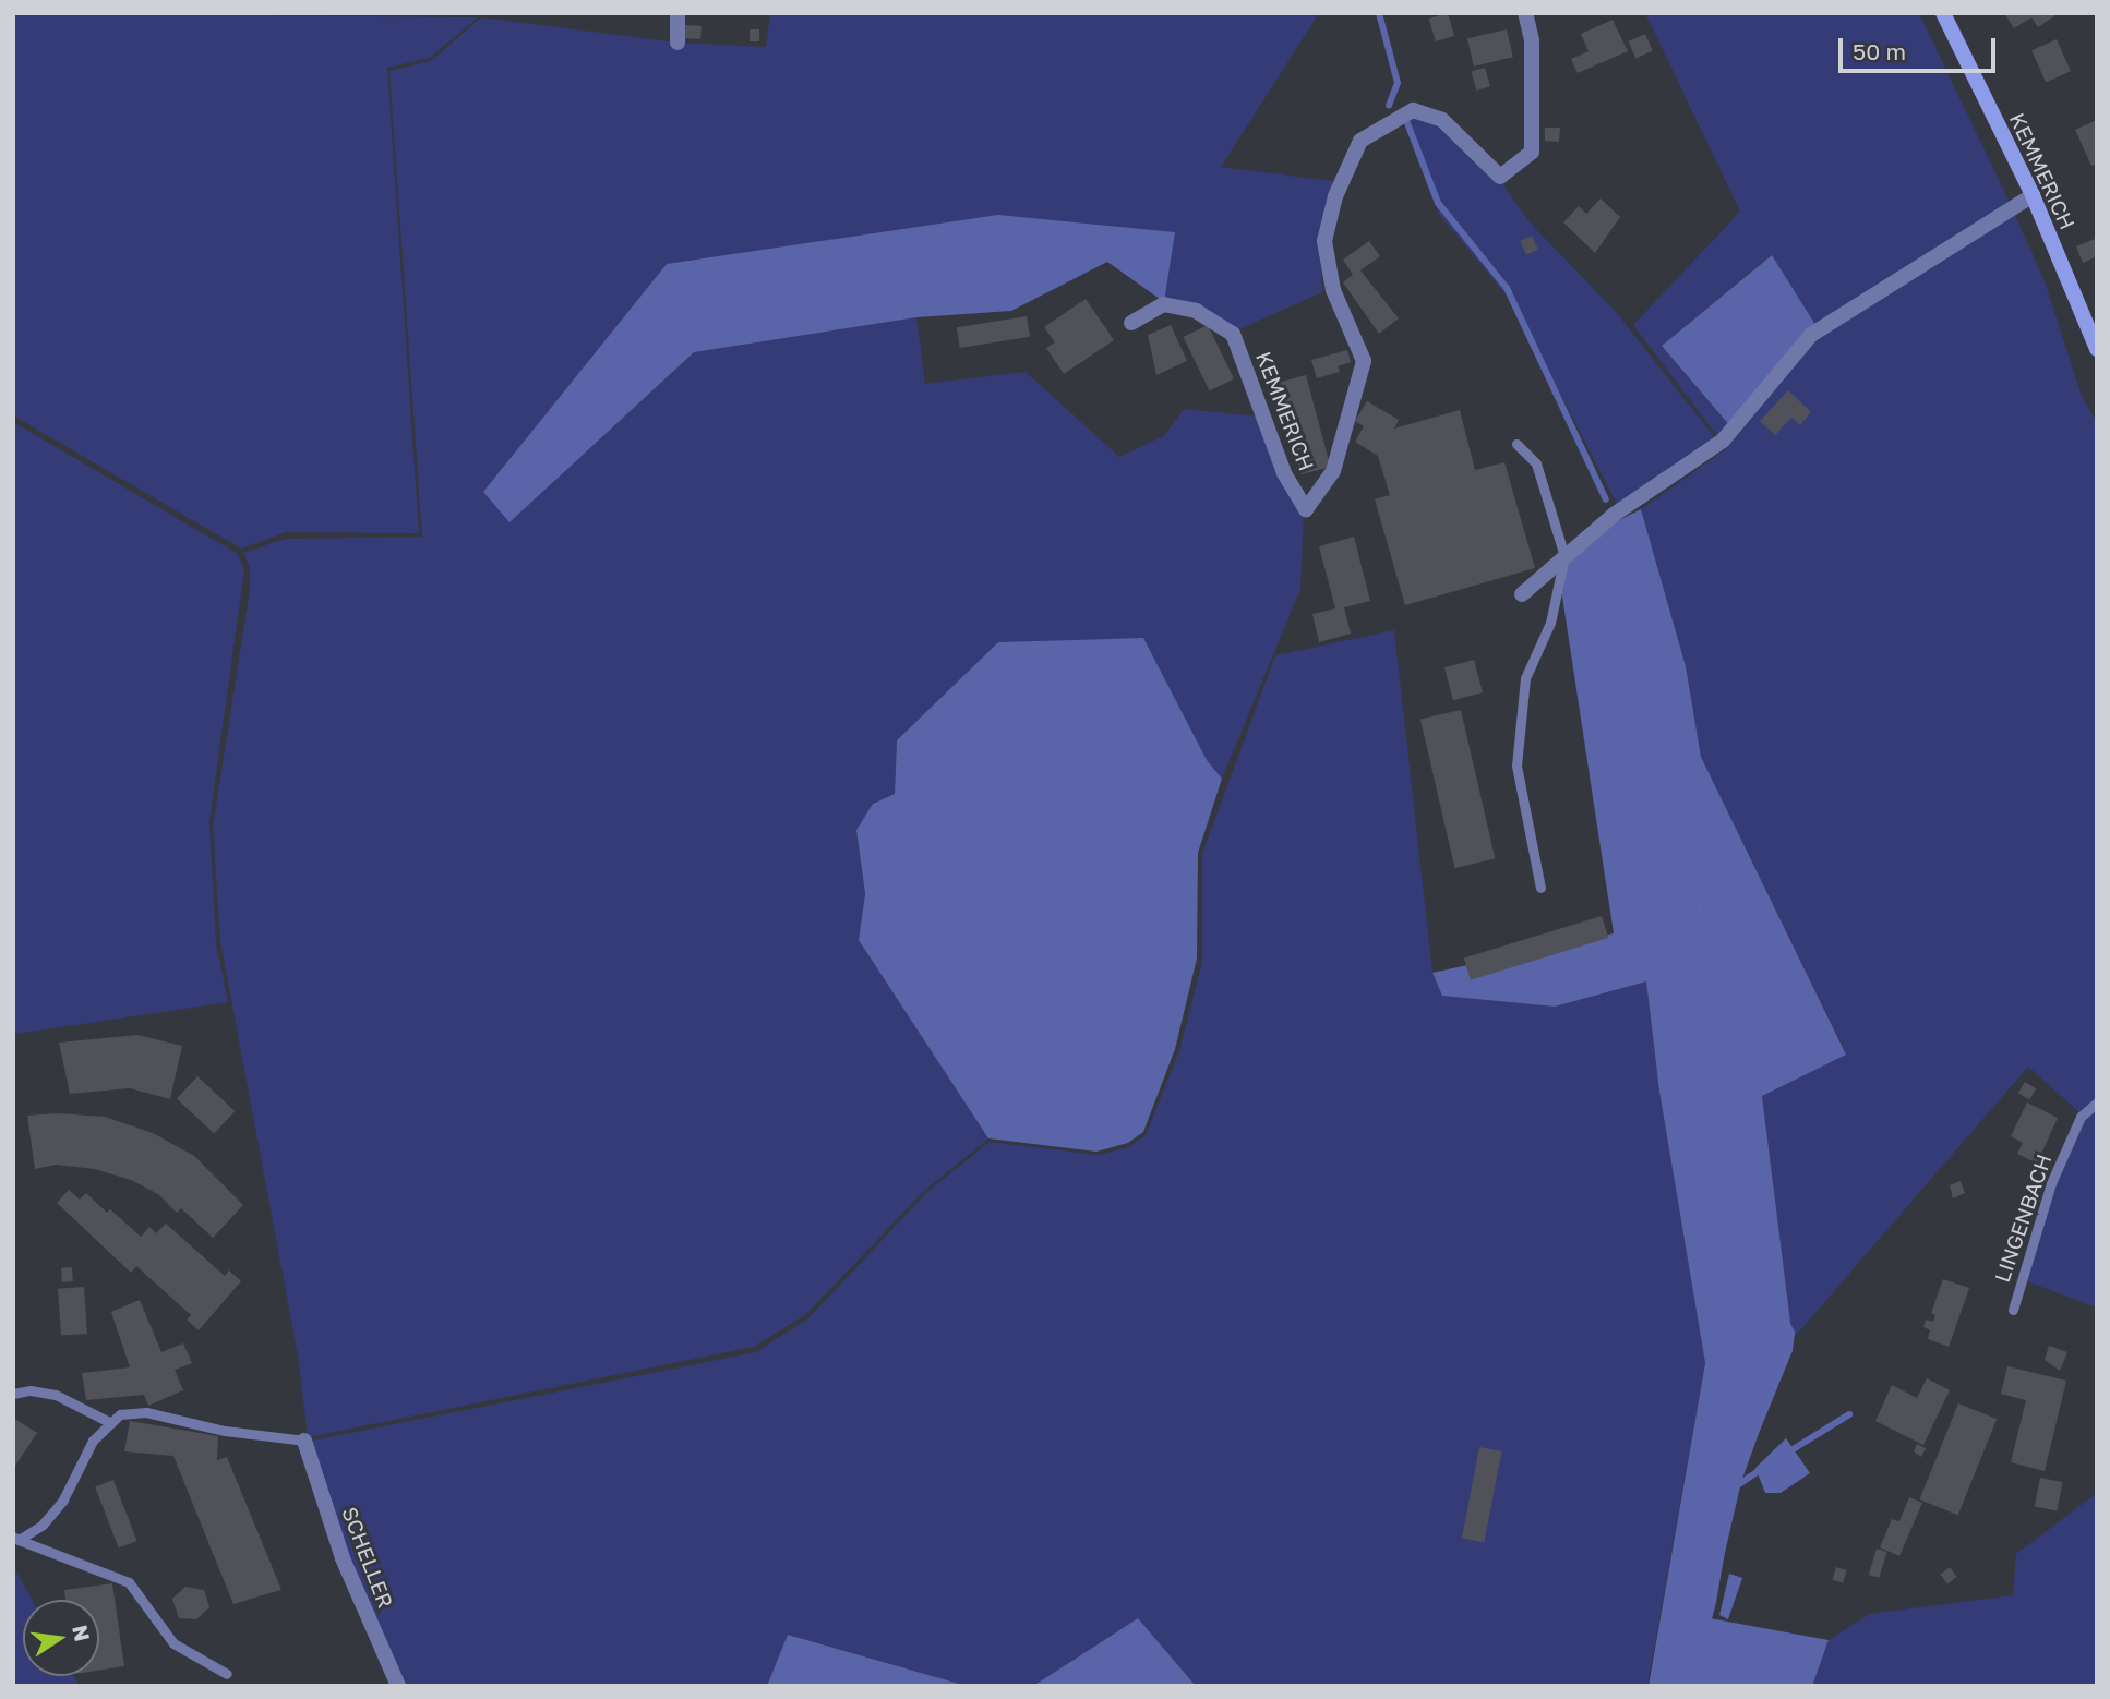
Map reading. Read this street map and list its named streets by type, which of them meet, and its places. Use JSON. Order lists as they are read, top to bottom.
{
  "streets": {
    "street": ["KEMMERICH", "SCHELLER"],
    "lane": ["LINGENBACH"]
  },
  "scale_bar": "50 m",
  "north": "right"
}
